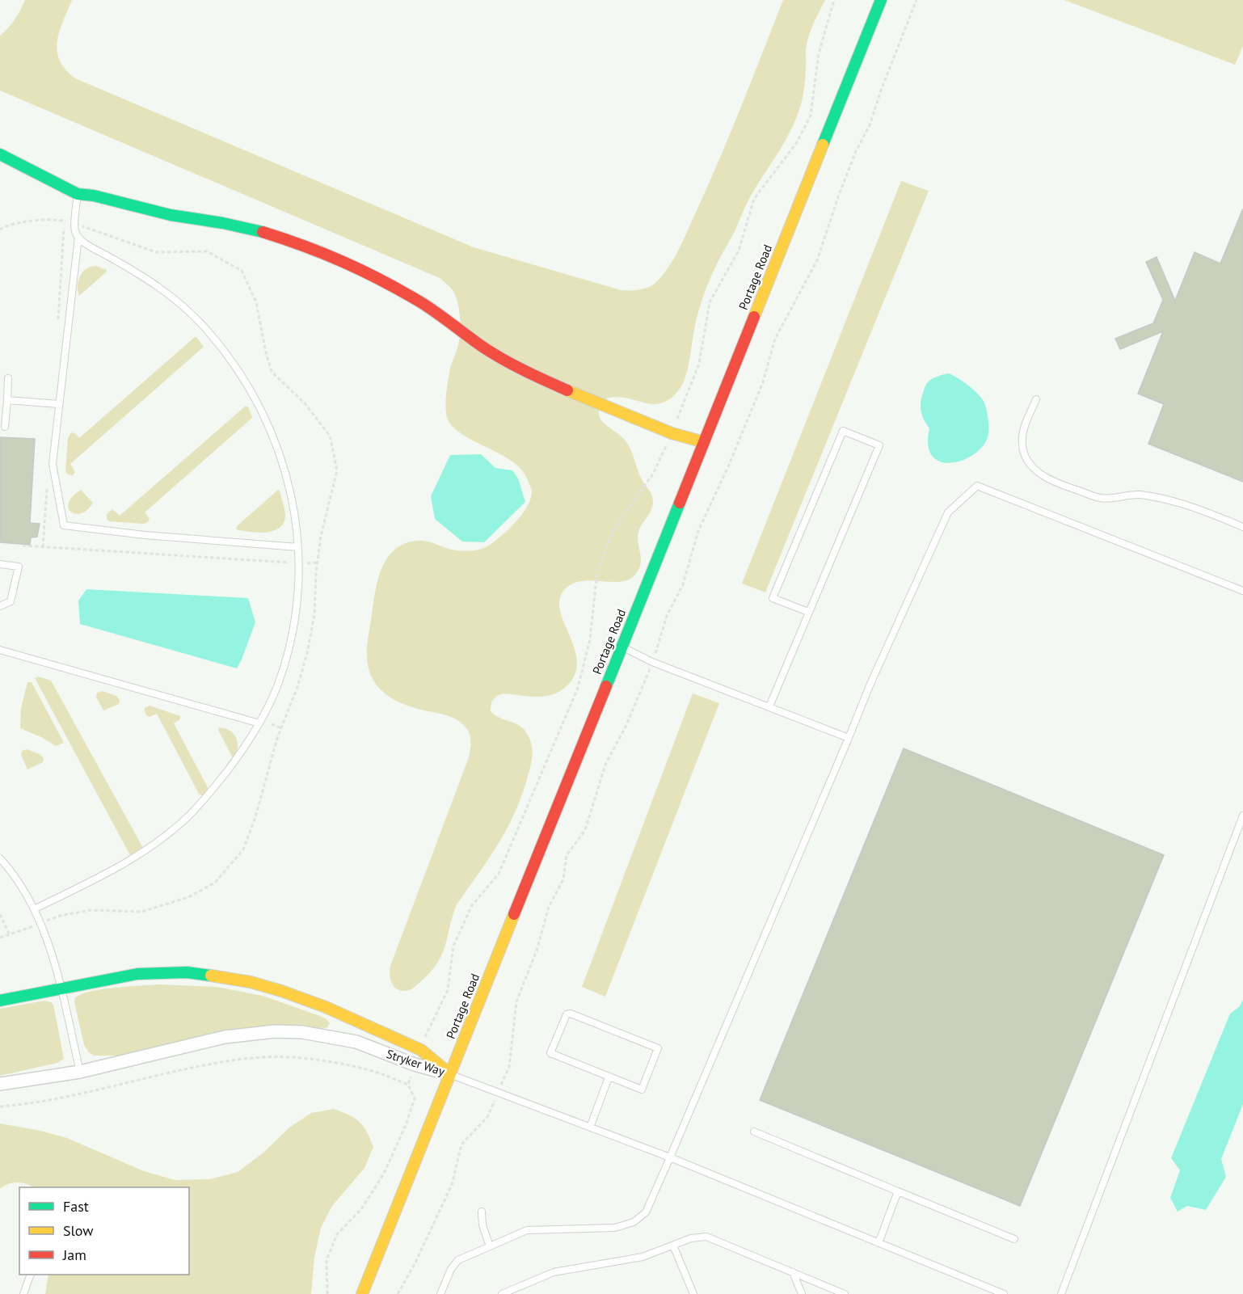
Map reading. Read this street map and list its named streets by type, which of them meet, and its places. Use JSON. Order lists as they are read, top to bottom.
{
  "streets": {
    "main road": ["Portage Road", "Stryker Way"]
  },
  "crossings": [
    ["Portage Road", "Stryker Way"]
  ],
  "legend": ["Fast", "Slow", "Jam"]
}
